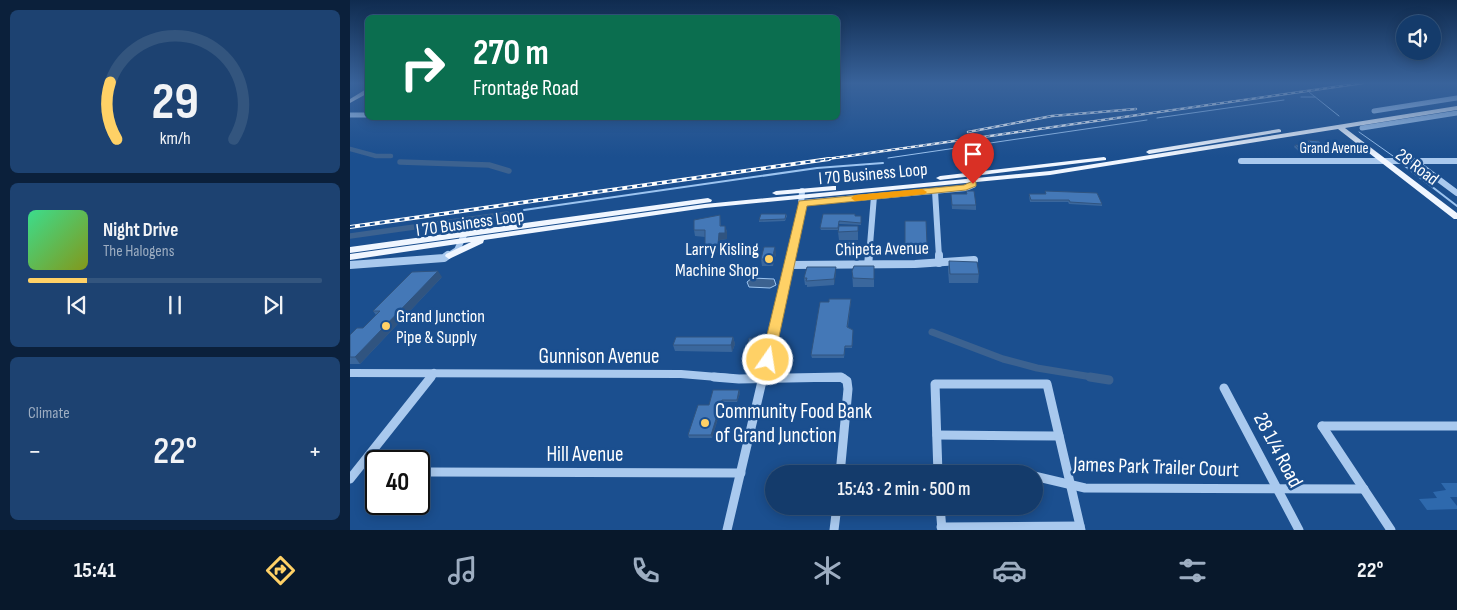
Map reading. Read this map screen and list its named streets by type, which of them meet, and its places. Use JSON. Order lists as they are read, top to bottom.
{
  "streets": {
    "main road": ["28 Road", "I 70 Business Loop"],
    "street": [
      "Grand Avenue",
      "Chipeta Avenue",
      "Gunnison Avenue",
      "28 1/4 Road",
      "Hill Avenue",
      "James Park Trailer Court"
    ]
  },
  "crossings": [
    ["Grand Avenue", "28 Road"],
    ["28 Road", "I 70 Business Loop"],
    ["28 1/4 Road", "James Park Trailer Court"]
  ],
  "places": ["Larry Kisling Machine Shop", "Grand Junction Pipe & Supply", "Community Food Bank of Grand Junction"],
  "page": {
    "turn": ["270 m", "Frontage Road"],
    "song": ["Night Drive", "The Halogens"],
    "tile": "Climate",
    "heat": ["−", "22°", "+"],
    "limit": "40",
    "trip": "15:43 · 2 min · 500 m",
    "tabs": ["15:41", "22°"],
    "gauge": ["29", "km/h"]
  }
}
